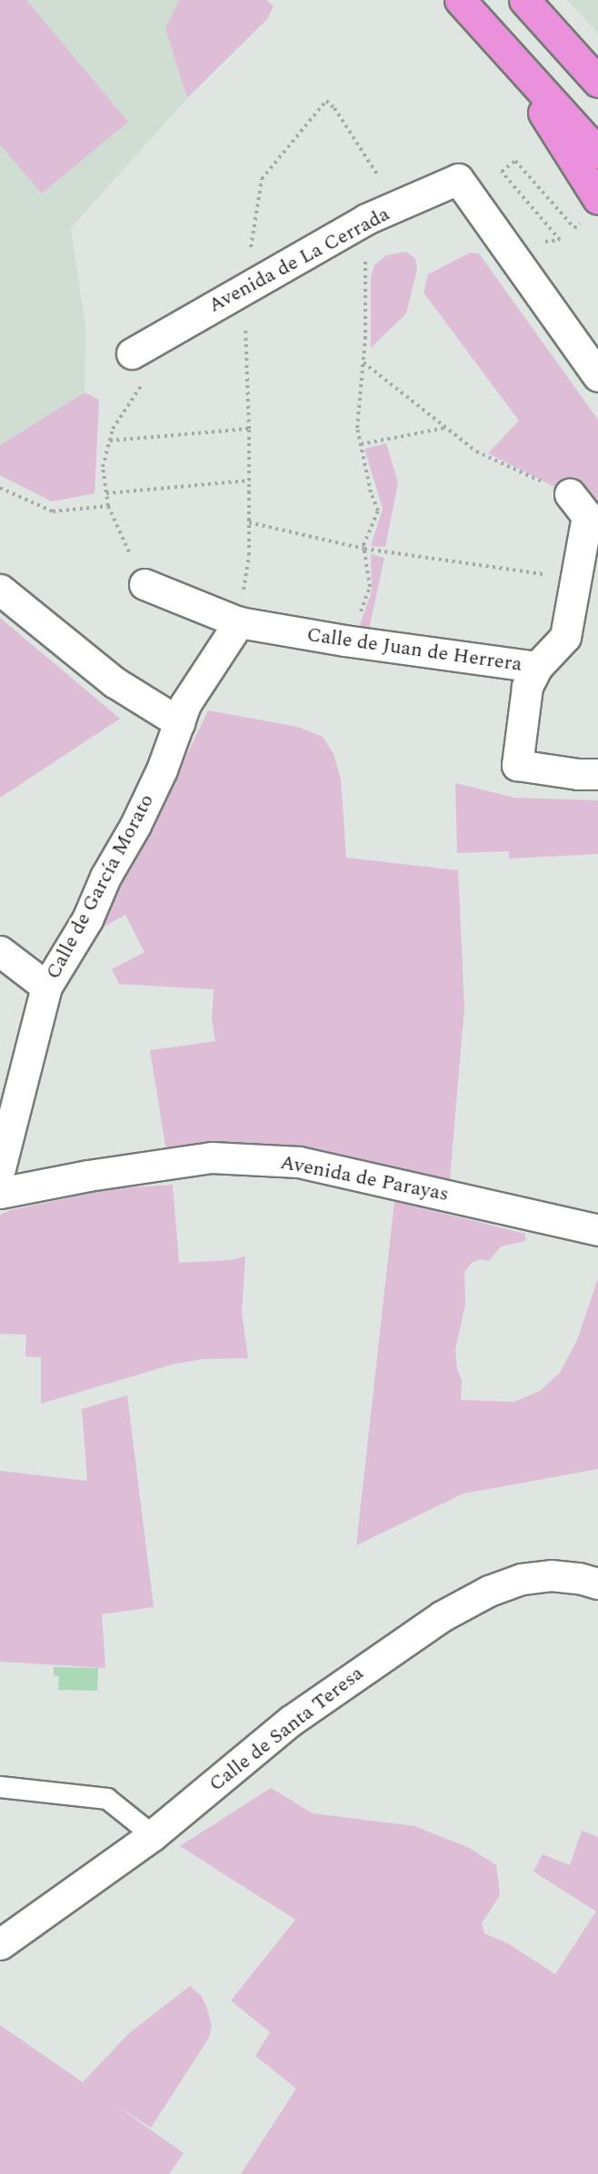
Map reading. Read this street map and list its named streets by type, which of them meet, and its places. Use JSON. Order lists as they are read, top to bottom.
{
  "streets": {
    "street": [
      "Avenida de La Cerrada",
      "Calle de Juan de Herrera",
      "Calle de García Morato",
      "Avenida de Parayas",
      "Calle de Santa Teresa"
    ]
  },
  "crossings": [
    ["Calle de Juan de Herrera", "Calle de García Morato"]
  ]
}
